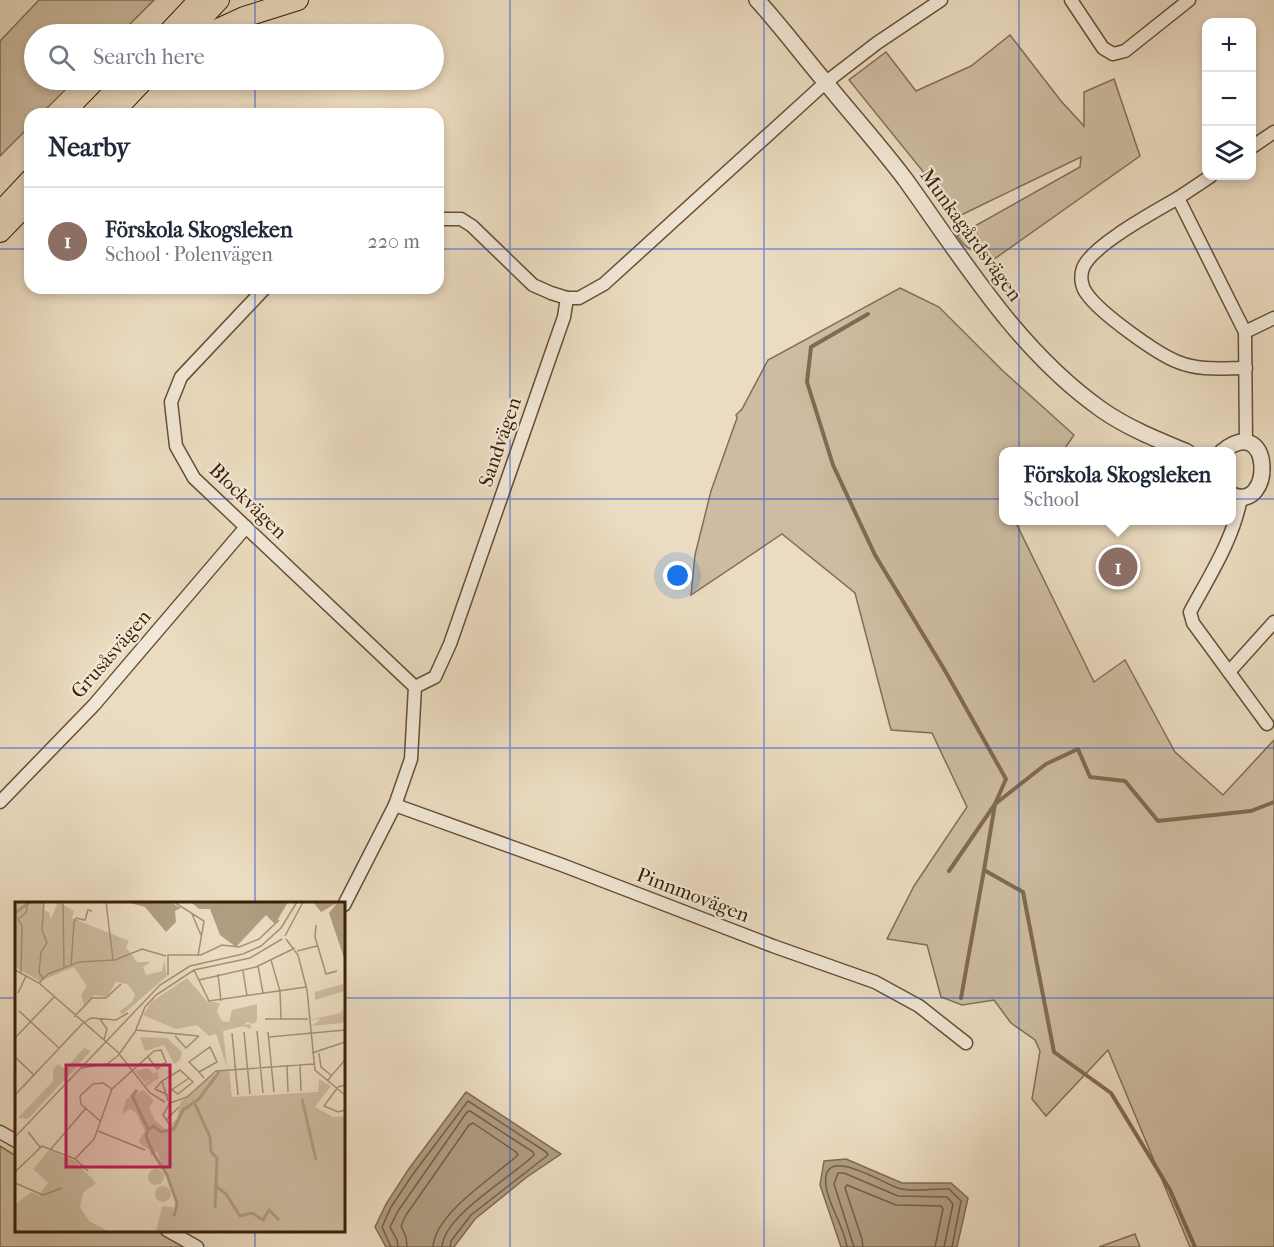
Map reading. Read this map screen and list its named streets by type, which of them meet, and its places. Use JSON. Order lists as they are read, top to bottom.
{
  "streets": {
    "street": [
      "Munkagårdsvägen",
      "Sandvägen",
      "Blockvägen",
      "Grusåsvägen",
      "Pinnmovägen"
    ]
  },
  "crossings": [
    ["Sandvägen", "Blockvägen"],
    ["Blockvägen", "Grusåsvägen"]
  ],
  "page": {
    "map_buttons": ["+", "−"],
    "search": "Search here",
    "heading": "Nearby",
    "list": [
      {
        "mark": "1",
        "name": "Förskola Skogsleken",
        "note": "School · Polenvägen",
        "value": "220 m"
      }
    ],
    "popup": ["Förskola Skogsleken", "School"],
    "pins": "1"
  }
}
